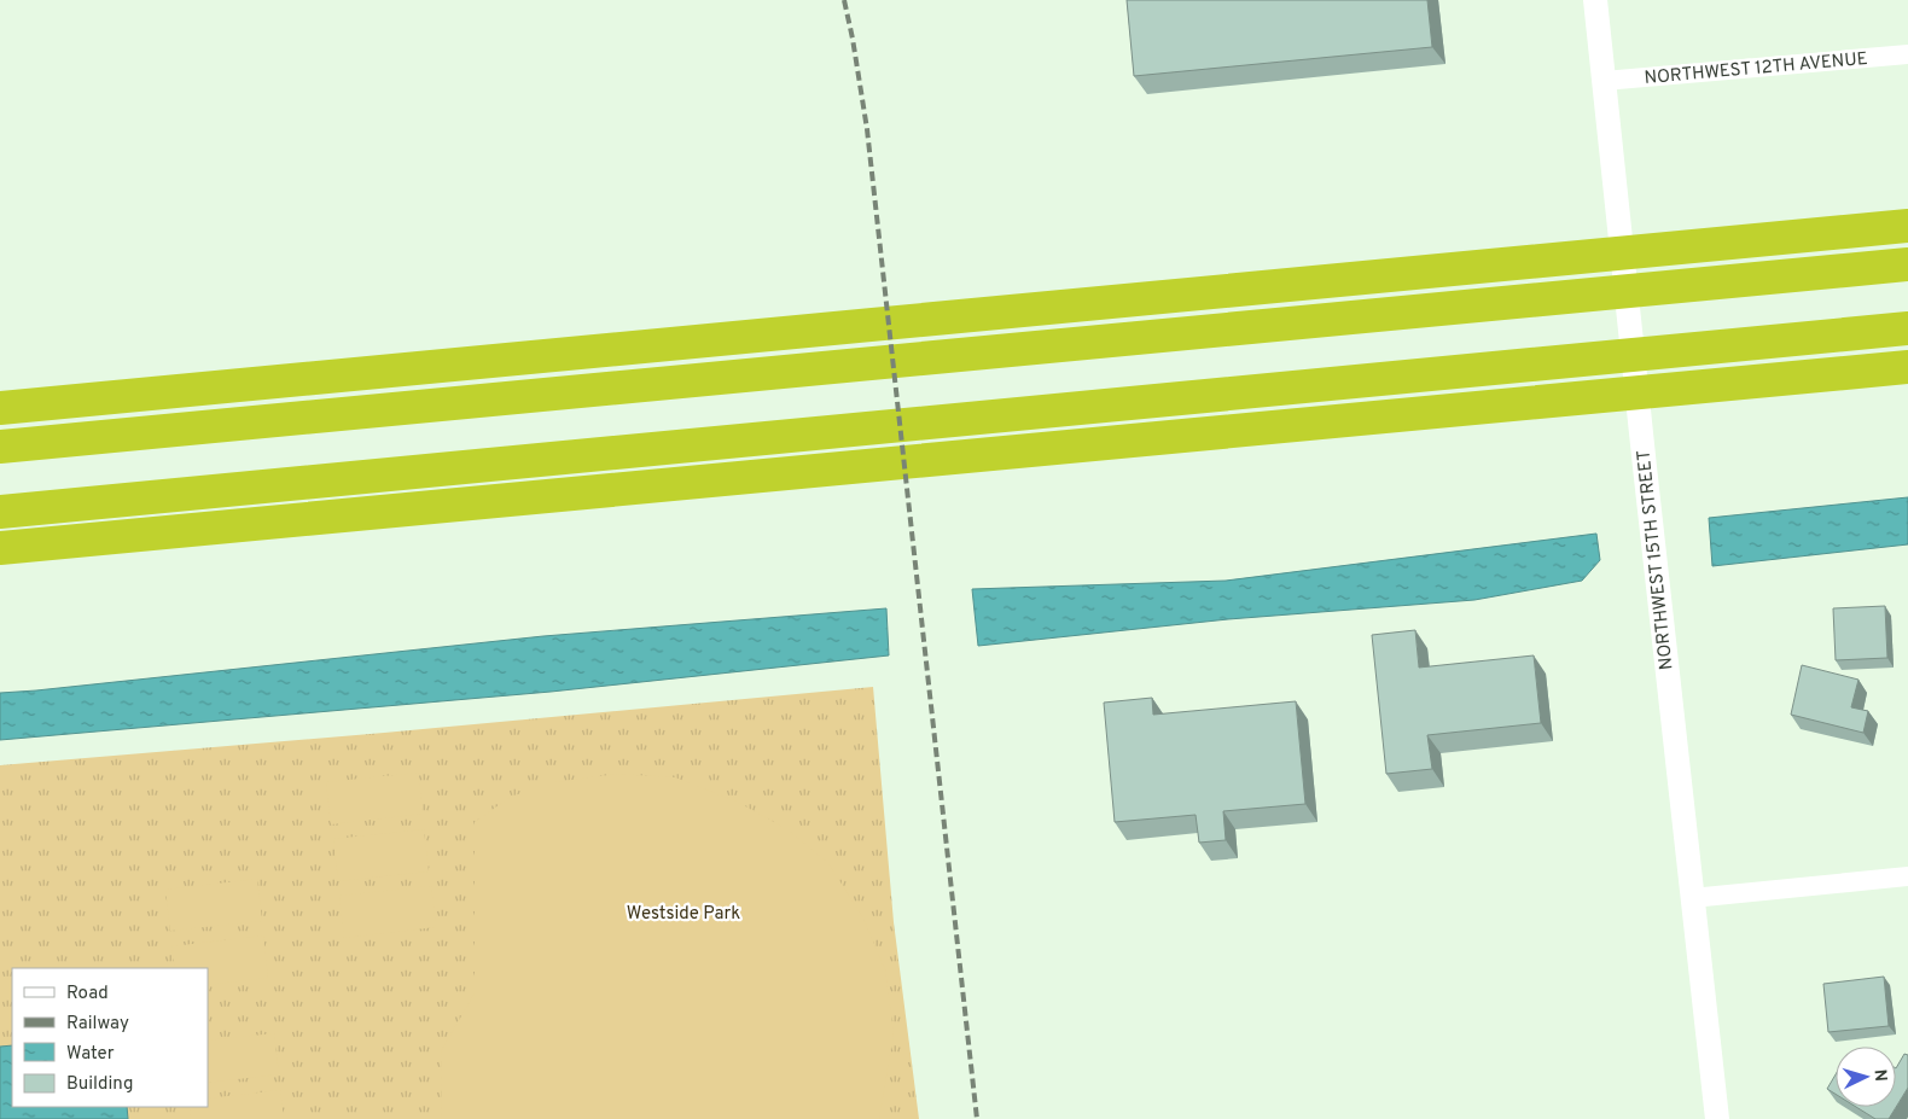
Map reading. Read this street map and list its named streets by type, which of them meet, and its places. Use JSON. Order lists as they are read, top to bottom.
{
  "streets": {
    "street": ["NORTHWEST 12TH AVENUE", "NORTHWEST 15TH STREET"]
  },
  "crossings": [
    ["NORTHWEST 12TH AVENUE", "NORTHWEST 15TH STREET"]
  ],
  "parks": ["Westside Park"],
  "legend": [
    "Road",
    "Railway",
    "Water",
    "Building"
  ],
  "north": "right"
}
